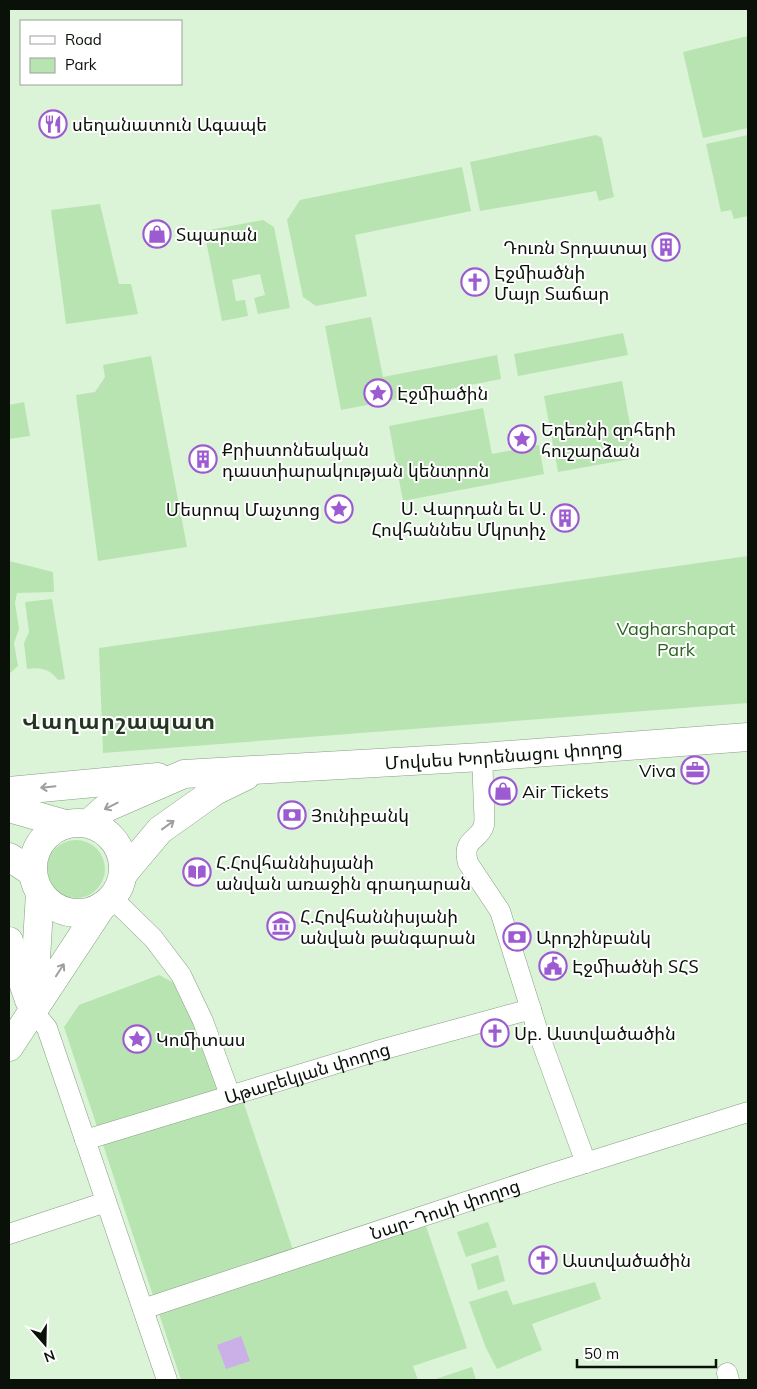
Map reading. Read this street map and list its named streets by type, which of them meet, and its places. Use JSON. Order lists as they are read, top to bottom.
{
  "streets": {
    "main road": ["Մովսես Խորենացու փողոց"],
    "street": ["Աթաբեկյան փողոց", "Նար-Դոսի փողոց"]
  },
  "districts": ["Վաղարշապատ"],
  "parks": ["Vagharshapat Park"],
  "places": {
    "restaurant": ["սեղանատուն Ագապե"],
    "shop": ["Տպարան", "Air Tickets"],
    "building": ["Դուռն Տրդատայ", "Քրիստոնեական դաստիարակության կենտրոն", "Ս. Վարդան եւ Ս. Հովհաննես Մկրտիչ"],
    "church": ["Էջմիածնի Մայր Տաճար", "Սբ. Աստվածածին", "Աստվածածին"],
    "place": [
      "Էջմիածին",
      "Եղեռնի զոհերի հուշարձան",
      "Մեսրոպ Մաչտոց",
      "Կոմիտաս"
    ],
    "office": ["Viva"],
    "bank": ["Յունիբանկ", "Արդշինբանկ"],
    "library": ["Հ.Հովհաննիսյանի անվան առաջին գրադարան"],
    "museum": ["Հ.Հովհաննիսյանի անվան թանգարան"],
    "public building": ["Էջմիածնի ՏՀՏ"]
  },
  "legend": ["Road", "Park"],
  "scale_bar": "50 m",
  "north": "bottom"
}
